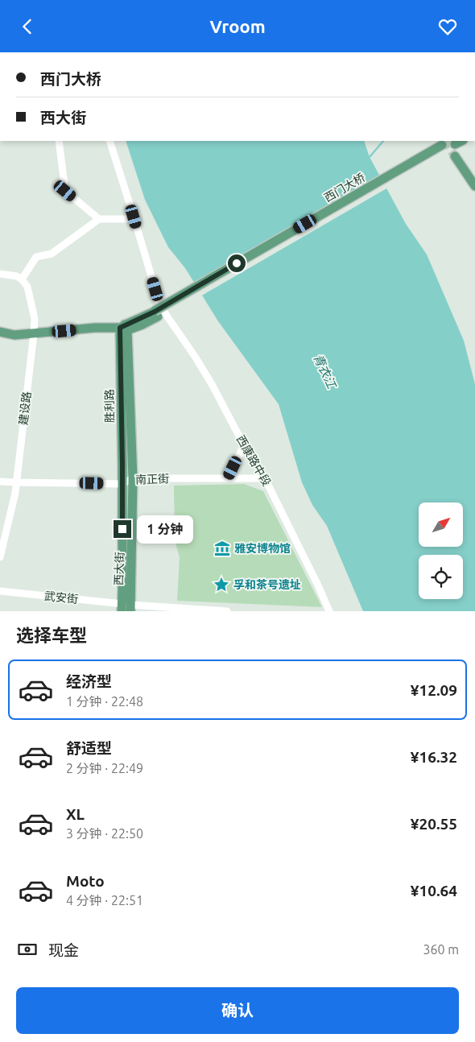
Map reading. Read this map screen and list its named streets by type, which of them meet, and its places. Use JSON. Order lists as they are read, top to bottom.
{
  "streets": {
    "main road": ["西门大桥", "胜利路", "西大街"],
    "street": [
      "建设路",
      "西康路中段",
      "南正街",
      "武安街"
    ]
  },
  "crossings": [
    ["西门大桥", "胜利路"],
    ["西门大桥", "西康路中段"],
    ["胜利路", "南正街"],
    ["胜利路", "西大街"],
    ["建设路", "南正街"],
    ["西康路中段", "南正街"],
    ["南正街", "西大街"],
    ["西大街", "武安街"]
  ],
  "water": ["青衣江"],
  "places": {
    "museum": ["雅安博物馆"],
    "place": ["孚和茶号遗址"]
  },
  "north": "top right",
  "page": {
    "header": "Vroom",
    "banner": ["西门大桥", "西大街"],
    "bubble": "1 分钟",
    "heading": "选择车型",
    "list": [
      {
        "name": "经济型",
        "note": "1 分钟 · 22:48",
        "value": "¥12.09"
      },
      {
        "name": "舒适型",
        "note": "2 分钟 · 22:49",
        "value": "¥16.32"
      },
      {
        "name": "XL",
        "note": "3 分钟 · 22:50",
        "value": "¥20.55"
      },
      {
        "name": "Moto",
        "note": "4 分钟 · 22:51",
        "value": "¥10.64"
      }
    ],
    "pay": ["现金", "360 m"],
    "buttons": "确认"
  }
}
